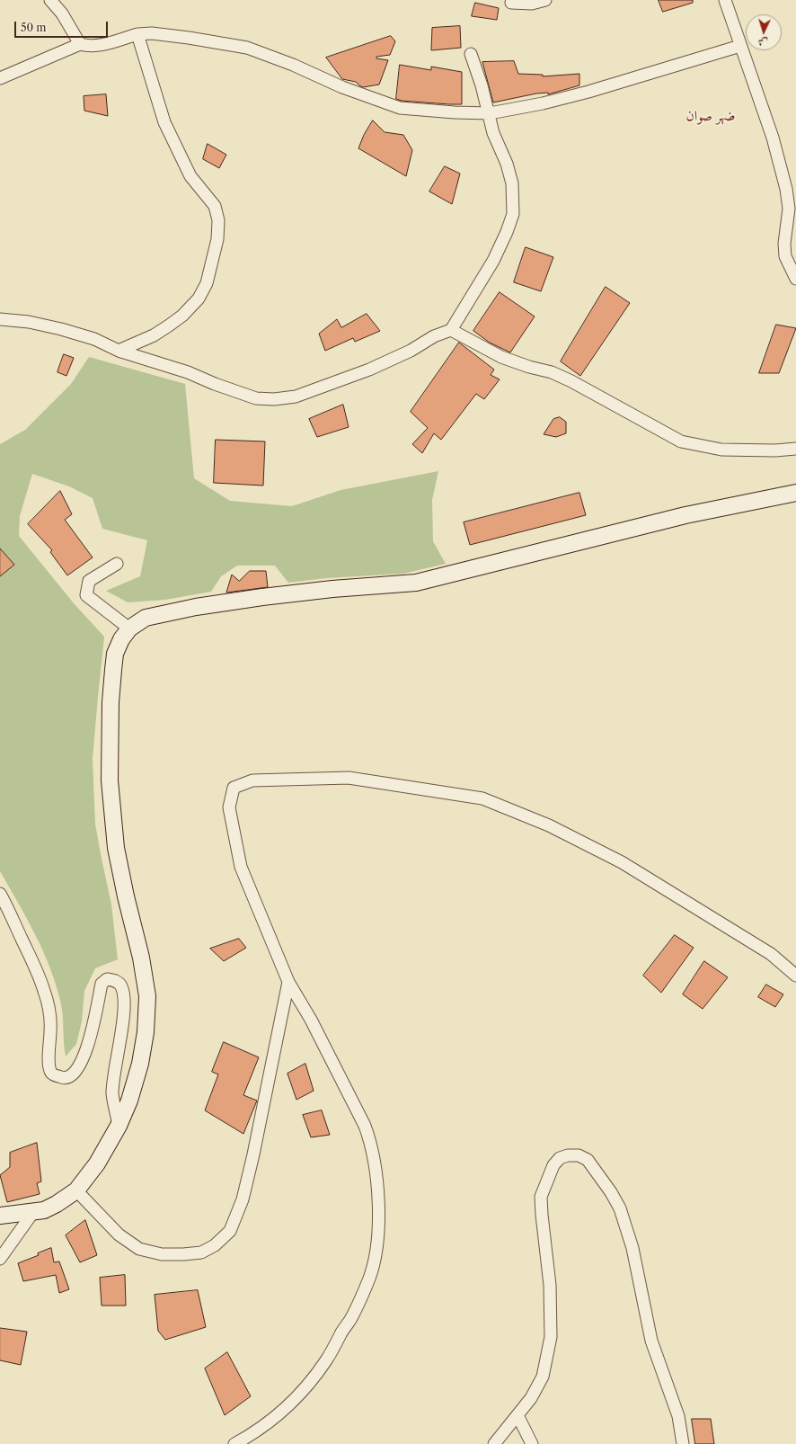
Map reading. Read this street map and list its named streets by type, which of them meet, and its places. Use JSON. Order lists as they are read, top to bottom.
{
  "districts": ["ضهر صوان"],
  "scale_bar": "50 m",
  "north": "bottom"
}
